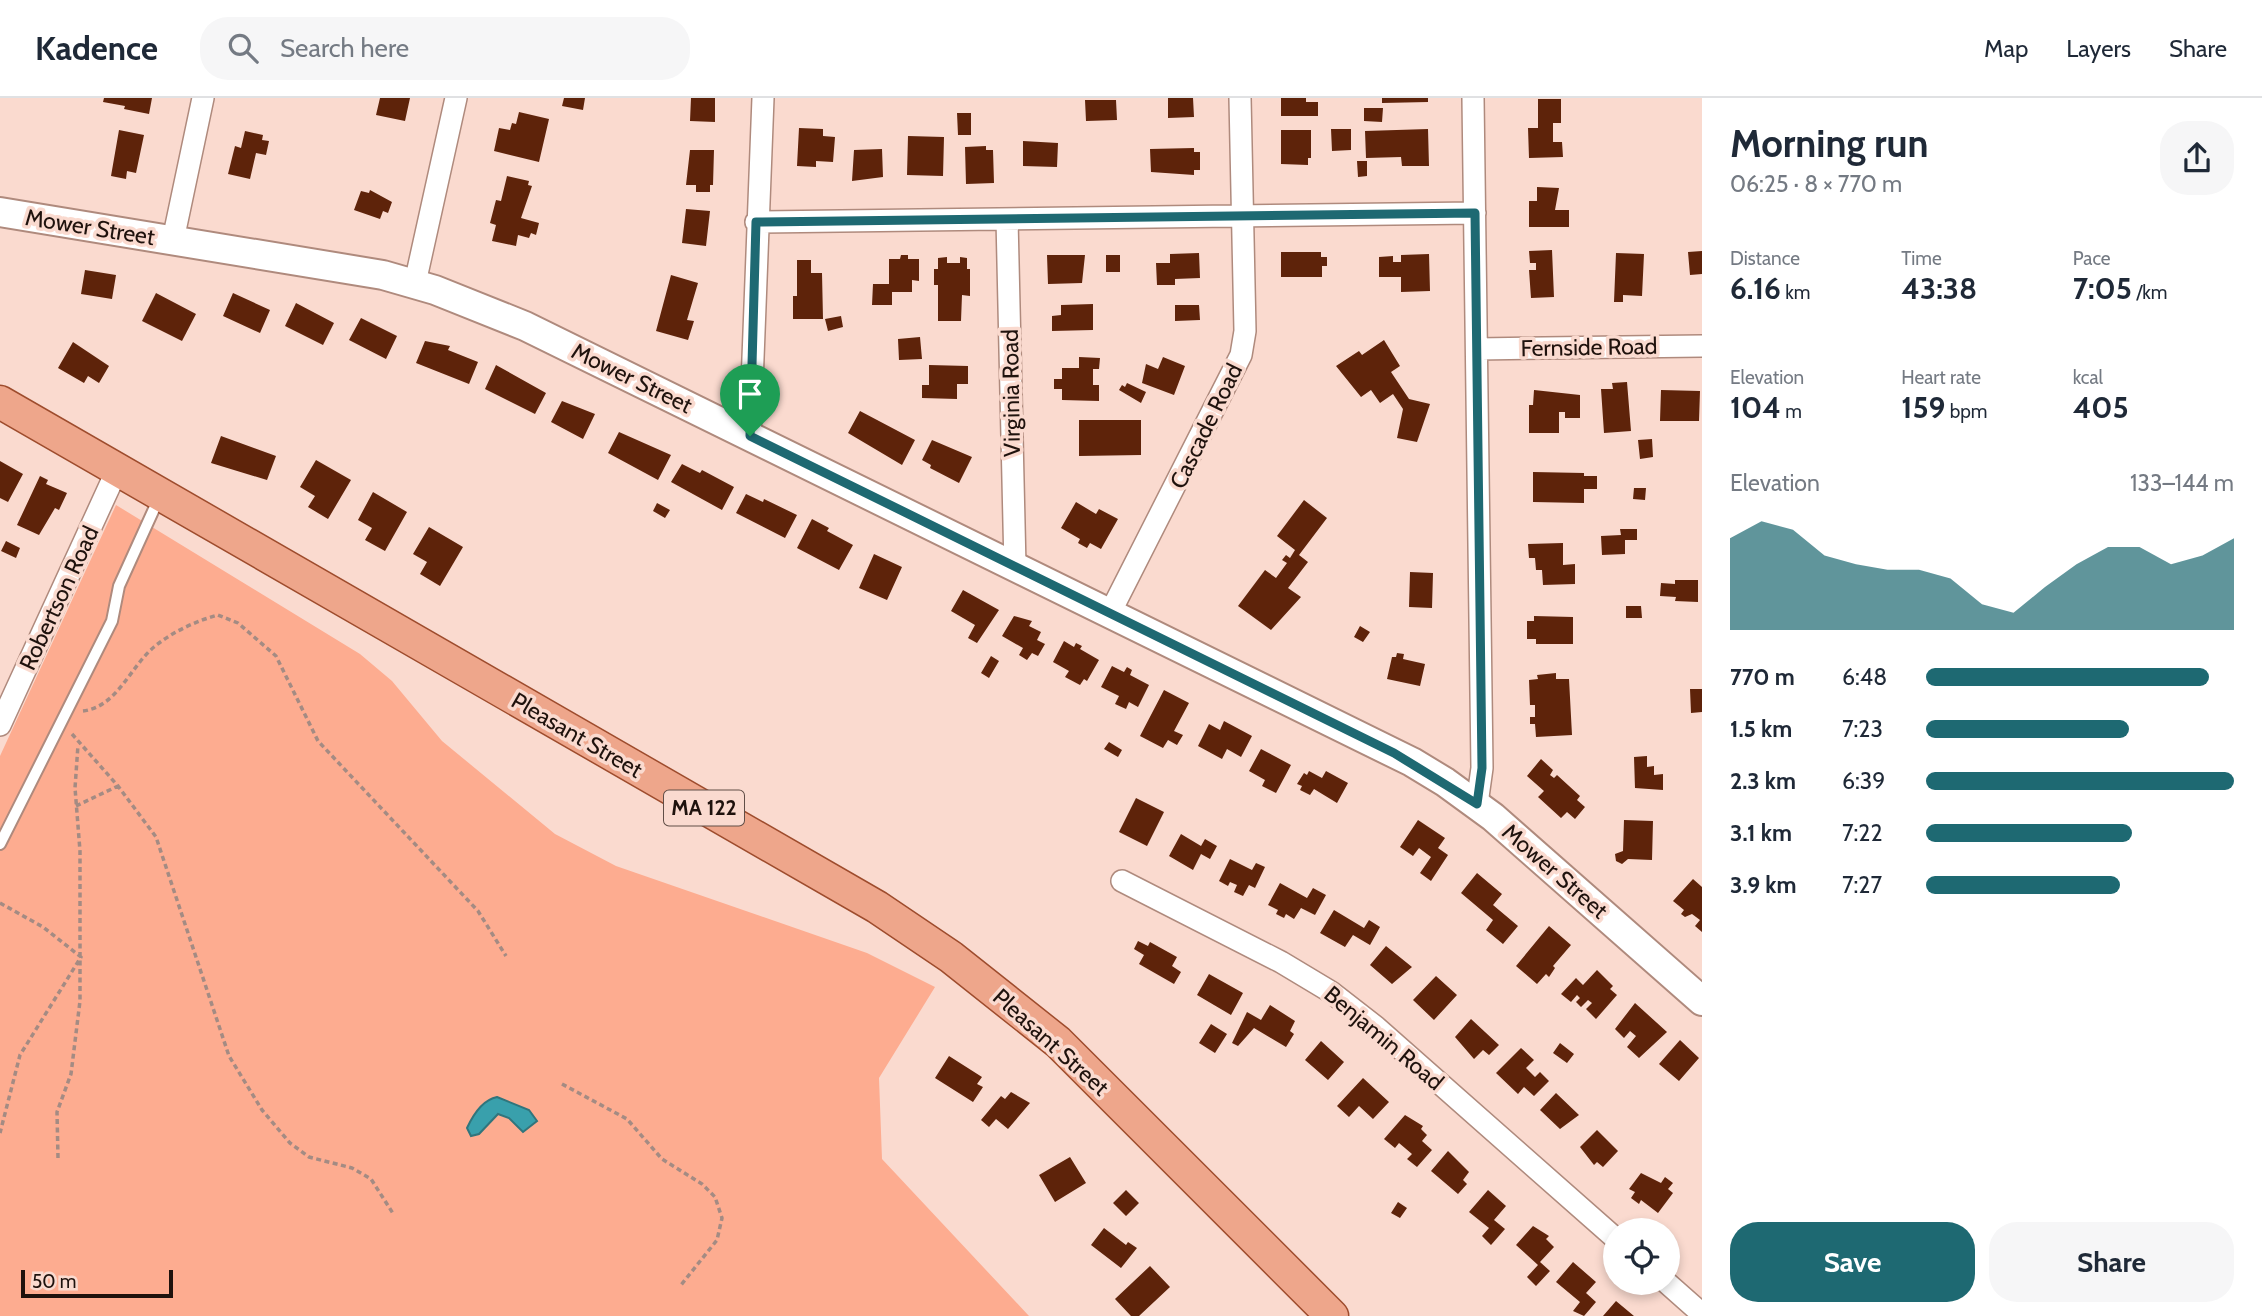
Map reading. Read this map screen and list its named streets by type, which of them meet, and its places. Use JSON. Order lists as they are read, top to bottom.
{
  "streets": {
    "main road": ["Pleasant Street", "MA 122"],
    "street": [
      "Mower Street",
      "Fernside Road",
      "Virginia Road",
      "Cascade Road",
      "Robertson Road",
      "Benjamin Road"
    ]
  },
  "crossings": [
    ["Mower Street", "Virginia Road"],
    ["Mower Street", "Cascade Road"],
    ["Robertson Road", "Pleasant Street"]
  ],
  "scale_bar": "50 m",
  "page": {
    "header": "Kadence",
    "search": "Search here",
    "nav": ["Map", "Layers", "Share"],
    "heading": ["Morning run", "06:25 · 8 × 770 m"],
    "stats": [
      ["Distance", "6.16 km"],
      ["Time", "43:38"],
      ["Pace", "7:05 /km"],
      ["Elevation", "104 m"],
      ["Heart rate", "159 bpm"],
      ["kcal", "405"]
    ],
    "chart": ["Elevation", "133–144 m"],
    "list": [
      {
        "name": "770 m",
        "note": "6:48"
      },
      {
        "name": "1.5 km",
        "note": "7:23"
      },
      {
        "name": "2.3 km",
        "note": "6:39"
      },
      {
        "name": "3.1 km",
        "note": "7:22"
      },
      {
        "name": "3.9 km",
        "note": "7:27"
      }
    ],
    "buttons": ["Save", "Share"],
    "scale": "50 m"
  }
}
